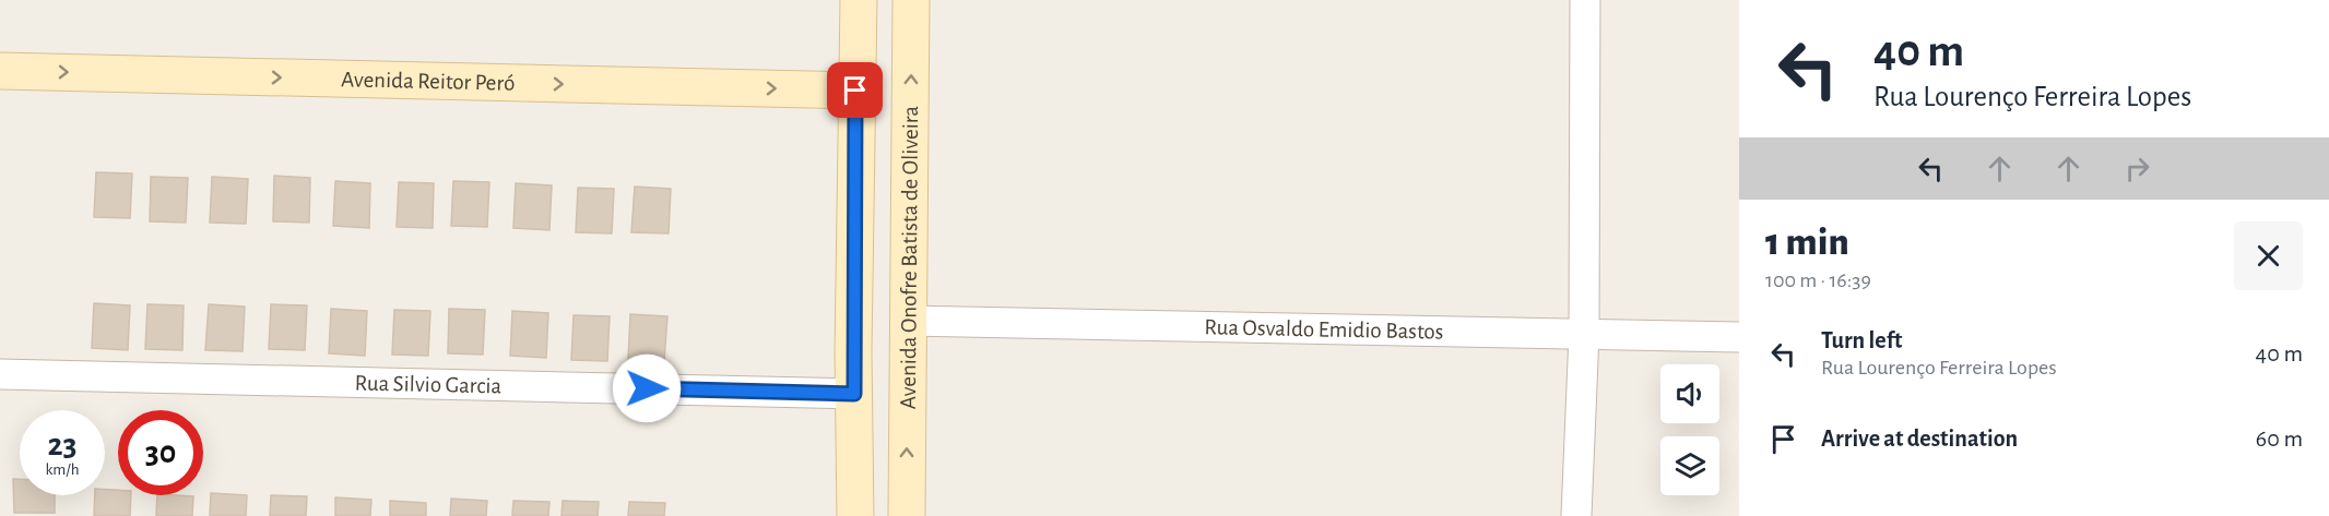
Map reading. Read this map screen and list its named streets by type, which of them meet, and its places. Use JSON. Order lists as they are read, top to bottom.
{
  "streets": {
    "street": [
      "Avenida Reitor Peró",
      "Avenida Onofre Batista de Oliveira",
      "Rua Osvaldo Emidio Bastos",
      "Rua Silvio Garcia"
    ]
  },
  "crossings": [
    ["Avenida Onofre Batista de Oliveira", "Rua Osvaldo Emidio Bastos"]
  ],
  "one_way": ["Avenida Reitor Peró"],
  "page": {
    "turn": ["40 m", "Rua Lourenço Ferreira Lopes"],
    "heading": ["1 min", "100 m · 16:39"],
    "list": [
      {
        "name": "Turn left",
        "note": "Rua Lourenço Ferreira Lopes",
        "value": "40 m"
      },
      {
        "name": "Arrive at destination",
        "value": "60 m"
      }
    ],
    "speed": "23 km/h",
    "limit": "30"
  }
}
